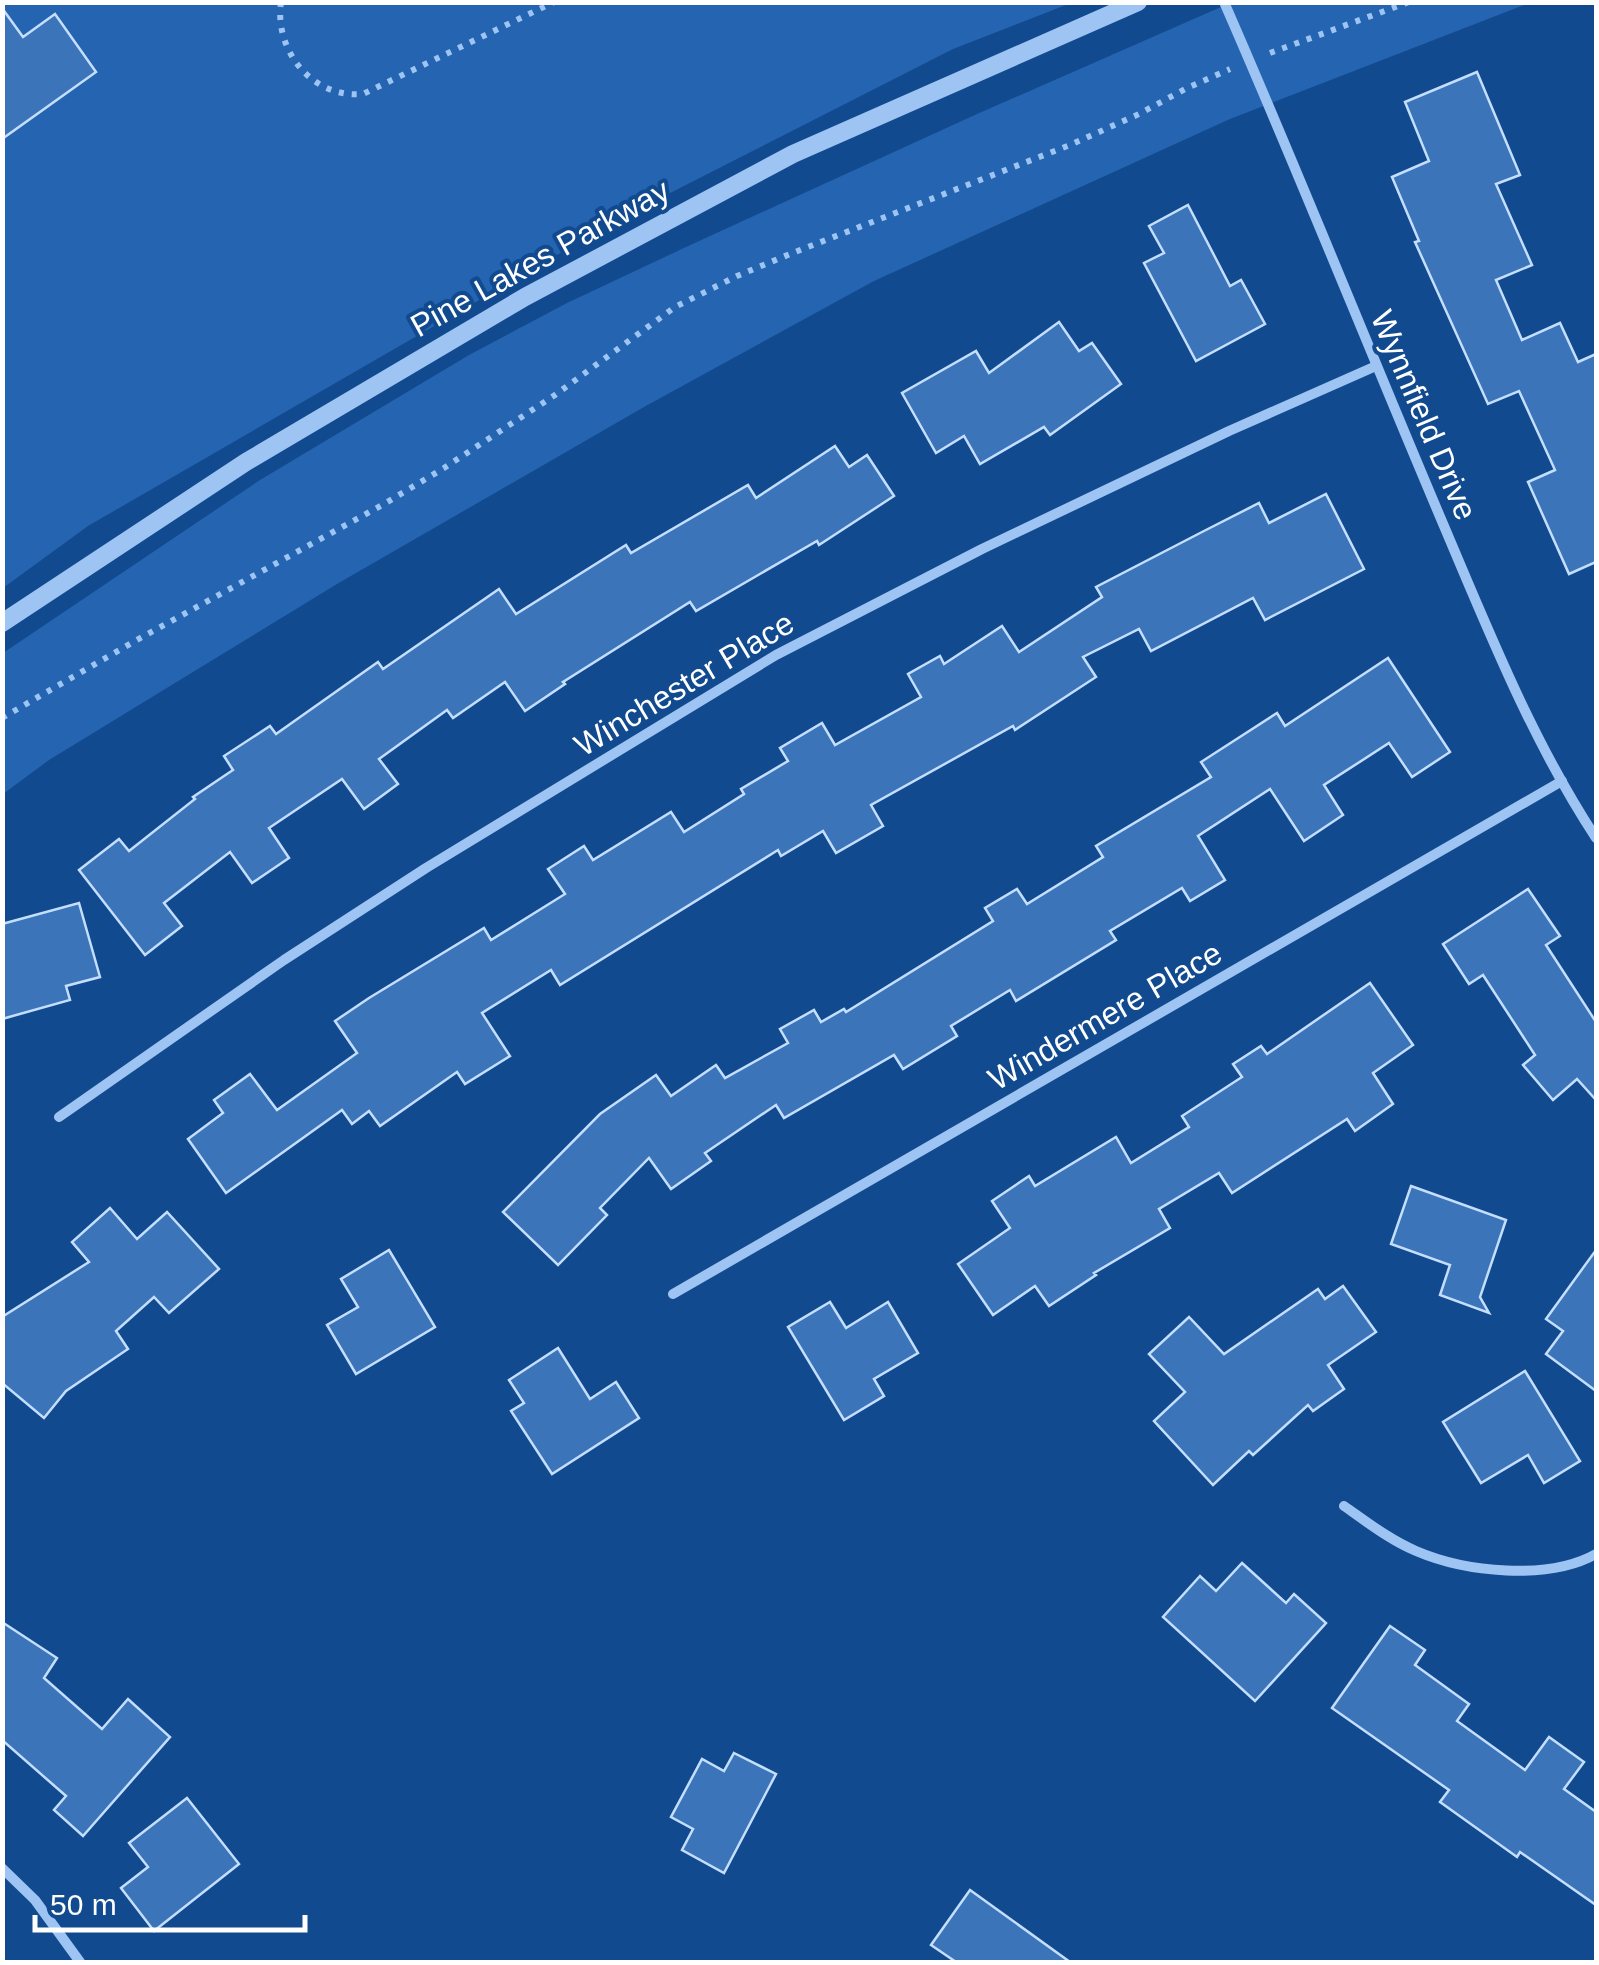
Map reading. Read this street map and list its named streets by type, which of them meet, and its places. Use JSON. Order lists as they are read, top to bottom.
{
  "streets": {
    "street": [
      "Pine Lakes Parkway",
      "Wynnfield Drive",
      "Winchester Place",
      "Windermere Place"
    ]
  },
  "crossings": [
    ["Wynnfield Drive", "Winchester Place"],
    ["Wynnfield Drive", "Windermere Place"]
  ],
  "scale_bar": "50 m"
}
